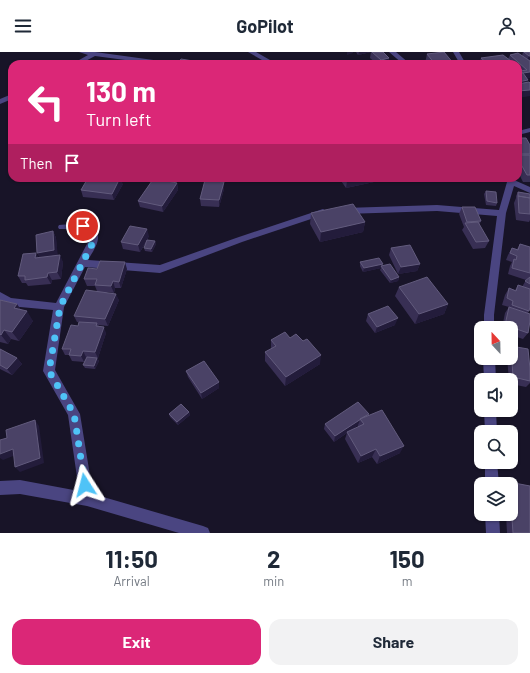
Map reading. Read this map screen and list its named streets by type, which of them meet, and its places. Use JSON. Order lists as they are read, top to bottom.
{
  "north": "top",
  "page": {
    "header": "GoPilot",
    "turn": ["130 m", "Turn left"],
    "then": "Then",
    "eta": [
      "11:50",
      "Arrival",
      "2",
      "min",
      "150",
      "m"
    ],
    "buttons": ["Exit", "Share"]
  }
}
